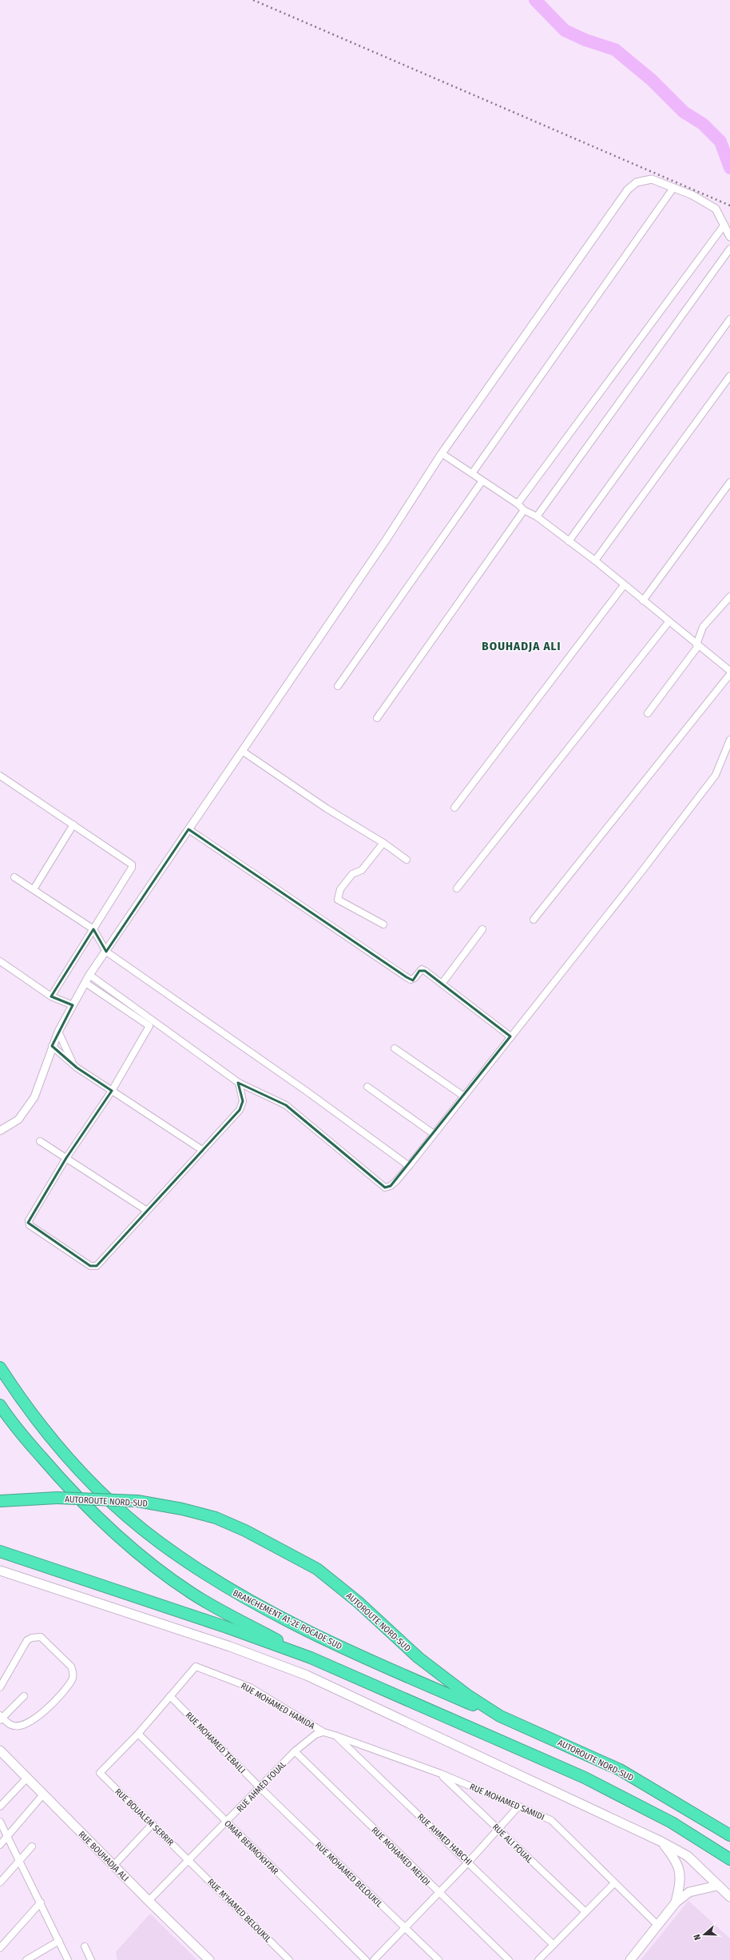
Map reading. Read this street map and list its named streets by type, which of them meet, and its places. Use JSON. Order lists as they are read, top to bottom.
{
  "streets": {
    "highway": ["AUTOROUTE NORD-SUD", "BRANCHEMENT A1-2E ROCADE SUD"],
    "main road": ["RUE BOUHADJA ALI"],
    "street": [
      "RUE MOHAMED HAMIDA",
      "RUE MOHAMED TEBAILI",
      "RUE AHMED FOUAL",
      "RUE MOHAMED SAMIDI",
      "RUE BOUALEM SERRIR",
      "RUE AHMED HABCHI",
      "RUE ALI FOUAL",
      "OMAR BENMOKHTAR",
      "RUE MOHAMED MEHDI",
      "RUE MOHAMED BELOUKIL",
      "RUE M'HAMED BELOUKIL"
    ]
  },
  "crossings": [
    ["AUTOROUTE NORD-SUD", "BRANCHEMENT A1-2E ROCADE SUD"],
    ["RUE MOHAMED HAMIDA", "RUE MOHAMED TEBAILI"],
    ["RUE MOHAMED HAMIDA", "RUE AHMED FOUAL"],
    ["RUE MOHAMED HAMIDA", "RUE MOHAMED SAMIDI"],
    ["RUE MOHAMED TEBAILI", "RUE AHMED FOUAL"],
    ["RUE MOHAMED TEBAILI", "RUE MOHAMED BELOUKIL"],
    ["RUE AHMED FOUAL", "RUE MOHAMED SAMIDI"],
    ["RUE AHMED FOUAL", "RUE BOUALEM SERRIR"],
    ["RUE AHMED FOUAL", "OMAR BENMOKHTAR"],
    ["RUE AHMED FOUAL", "RUE BOUHADJA ALI"],
    ["RUE AHMED FOUAL", "RUE MOHAMED MEHDI"],
    ["RUE AHMED FOUAL", "RUE MOHAMED BELOUKIL"],
    ["RUE AHMED FOUAL", "RUE M'HAMED BELOUKIL"],
    ["RUE MOHAMED SAMIDI", "RUE AHMED HABCHI"],
    ["RUE MOHAMED SAMIDI", "RUE ALI FOUAL"],
    ["RUE BOUALEM SERRIR", "OMAR BENMOKHTAR"],
    ["RUE BOUALEM SERRIR", "RUE M'HAMED BELOUKIL"]
  ],
  "districts": ["BOUHADJA ALI"],
  "north": "left"
}
